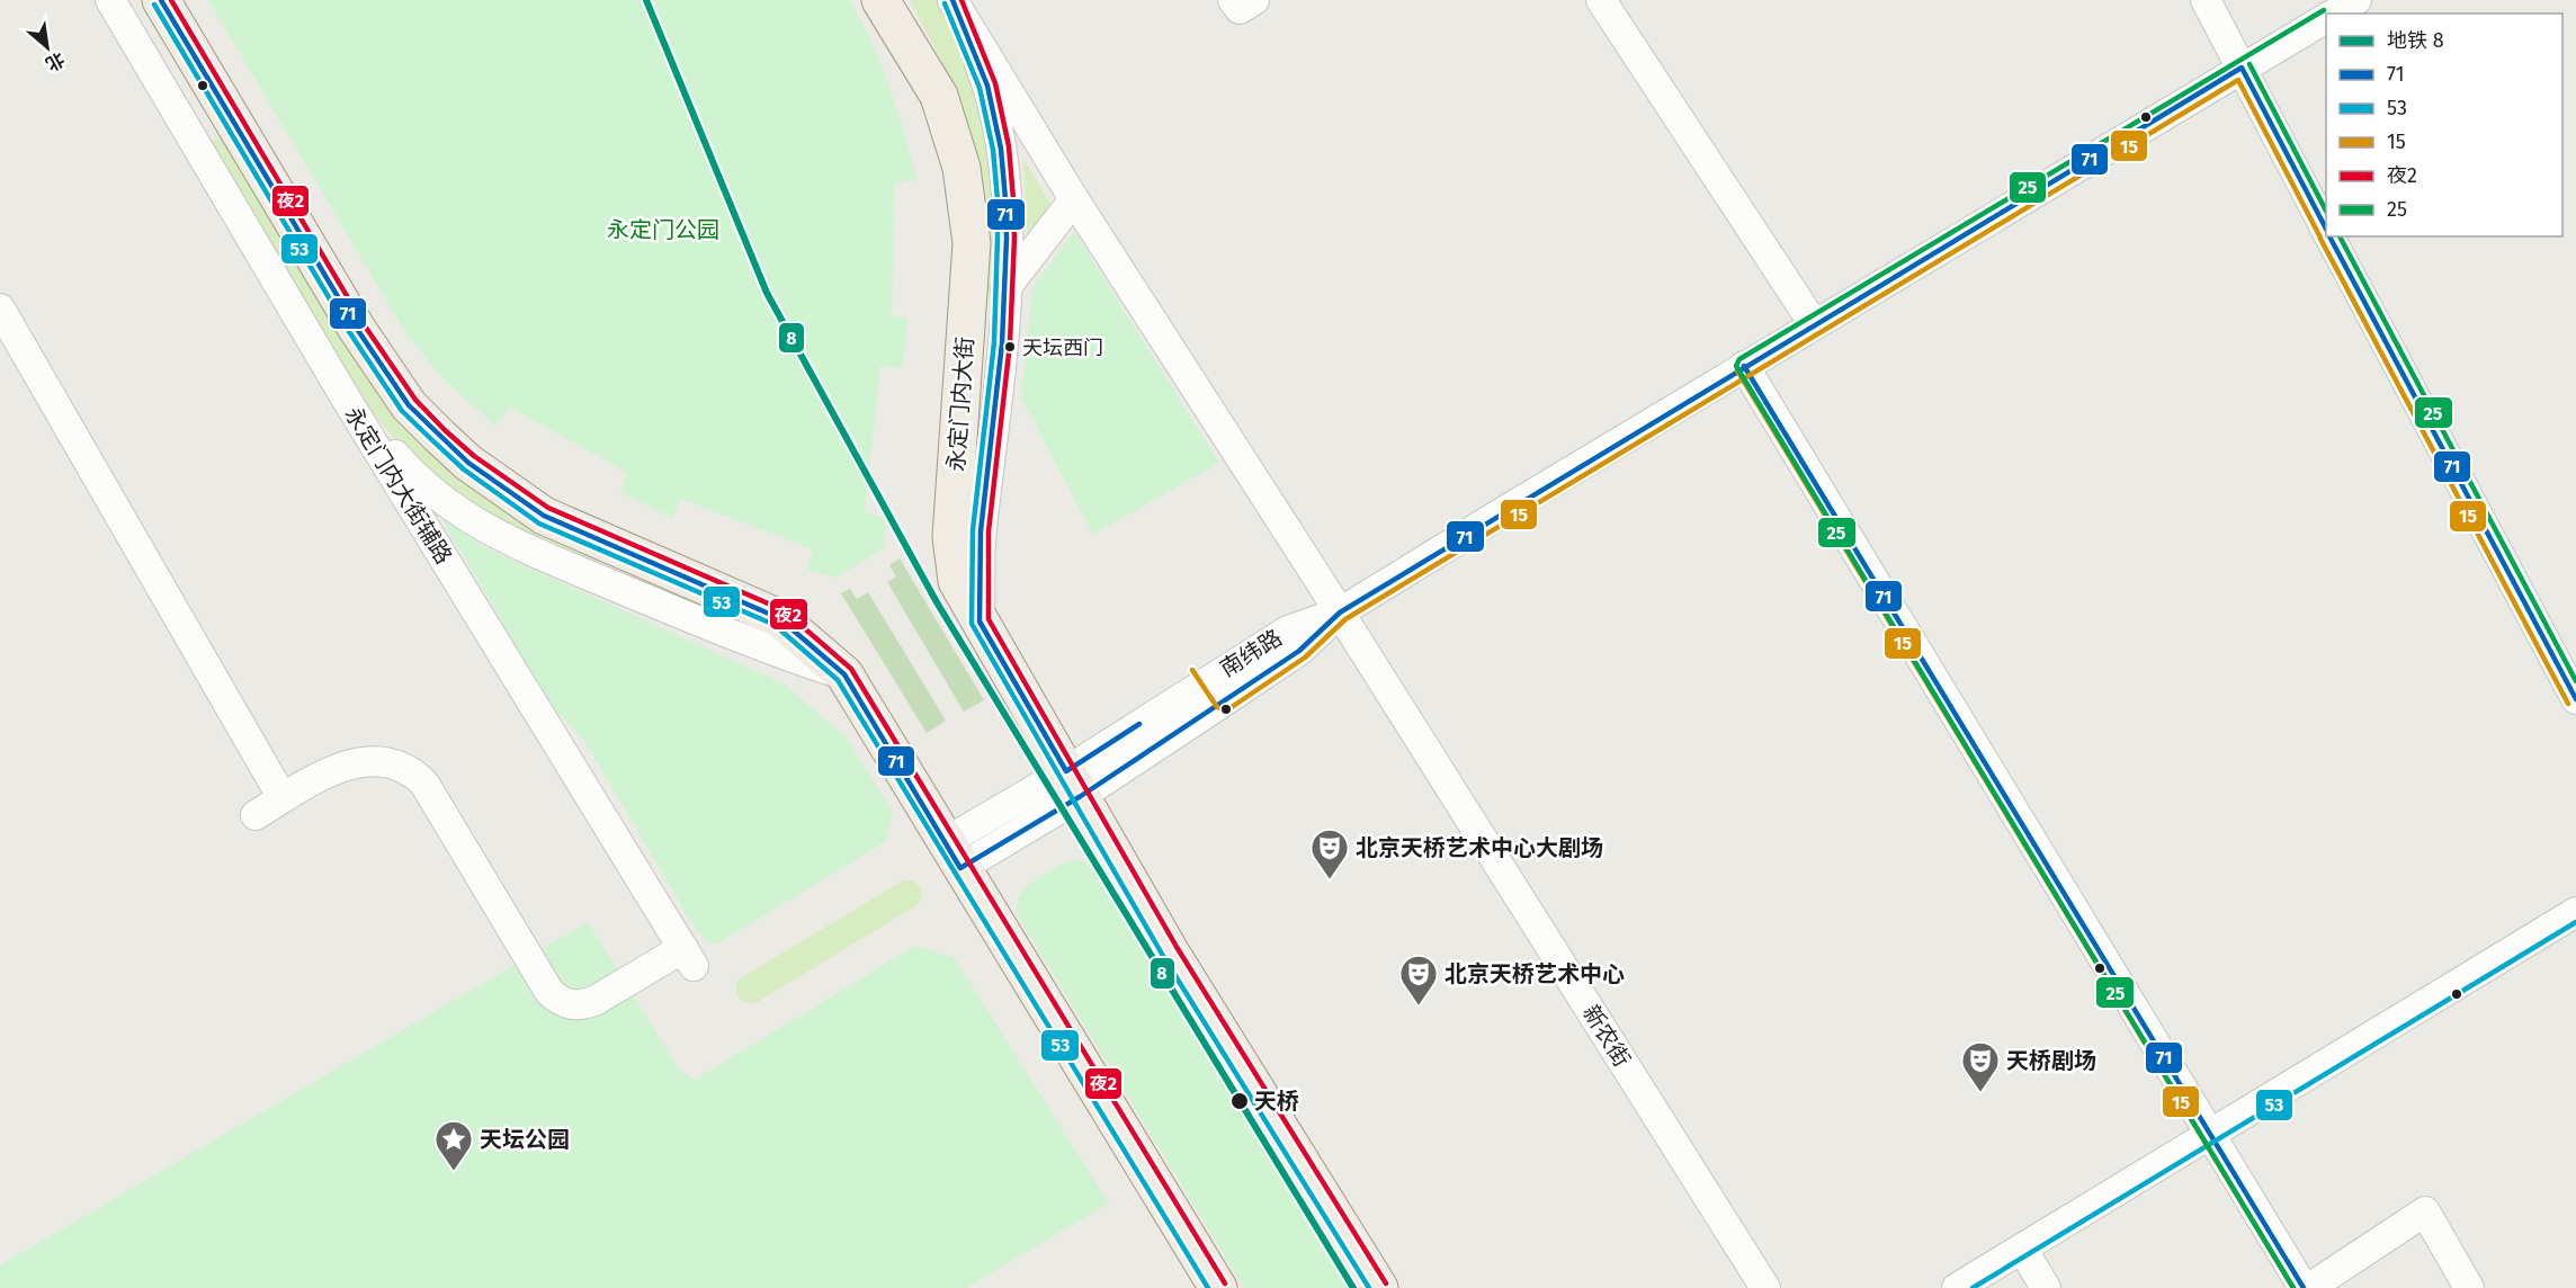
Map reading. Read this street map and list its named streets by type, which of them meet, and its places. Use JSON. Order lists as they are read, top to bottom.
{
  "streets": {
    "main road": ["永定门内大街"],
    "street": ["永定门内大街辅路", "南纬路", "新农街"]
  },
  "crossings": [
    ["永定门内大街", "南纬路"],
    ["南纬路", "新农街"]
  ],
  "parks": ["永定门公园"],
  "places": {
    "other": ["天坛西门", "天桥"],
    "theatre": ["北京天桥艺术中心大剧场", "北京天桥艺术中心", "天桥剧场"],
    "place": ["天坛公园"]
  },
  "lines": [
    "metro line 8",
    "transit line 71",
    "transit line 夜2",
    "transit line 53",
    "transit line 25",
    "transit line 15"
  ],
  "legend": [
    "地铁 8",
    "71",
    "53",
    "15",
    "夜2",
    "25"
  ],
  "north": "bottom right"
}
